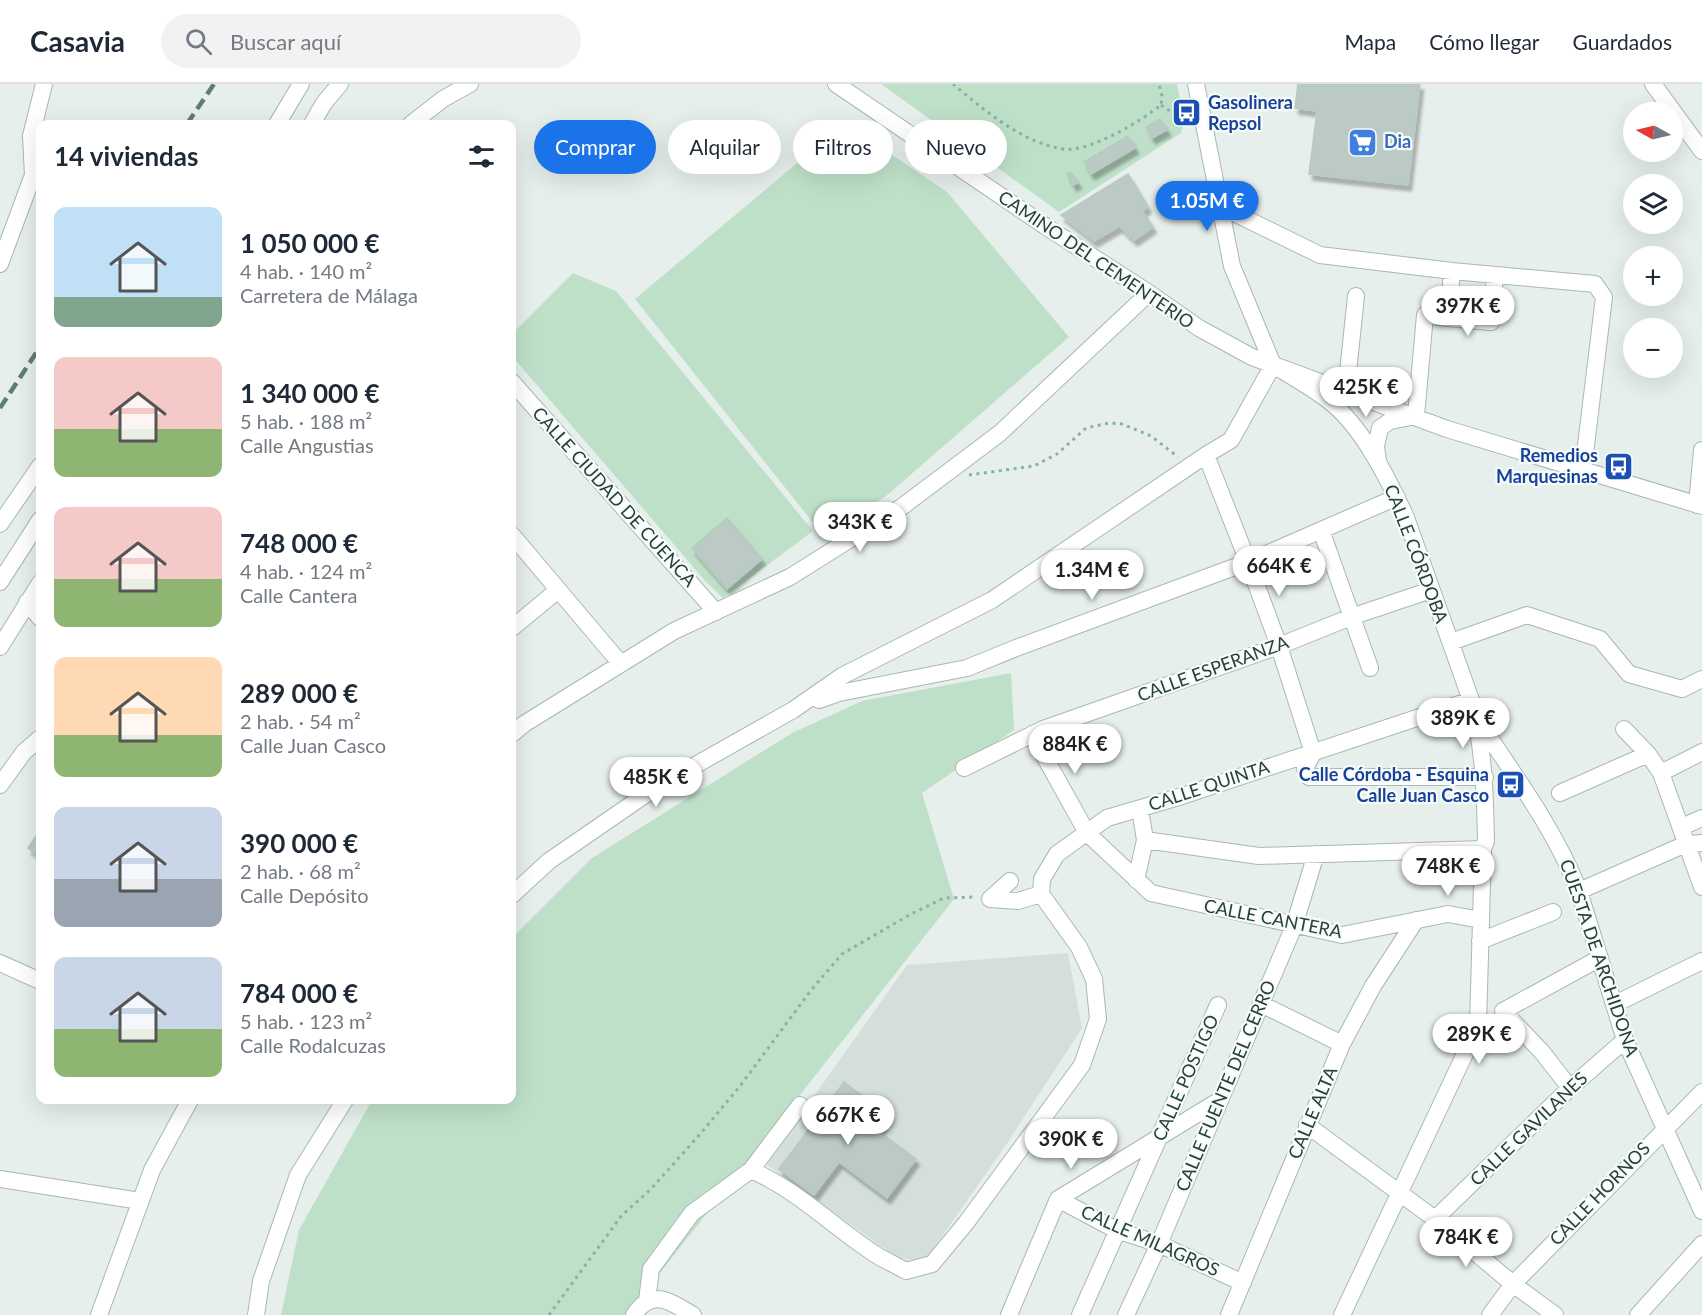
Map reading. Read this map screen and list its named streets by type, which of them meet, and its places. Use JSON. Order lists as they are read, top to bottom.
{
  "streets": {
    "street": [
      "CAMINO DEL CEMENTERIO",
      "CALLE CIUDAD DE CUENCA",
      "CALLE CÓRDOBA",
      "CALLE ESPERANZA",
      "CALLE QUINTA",
      "CALLE CANTERA",
      "CUESTA DE ARCHIDONA",
      "CALLE POSTIGO",
      "CALLE FUENTE DEL CERRO",
      "CALLE ALTA",
      "CALLE GAVILANES",
      "CALLE HORNOS",
      "CALLE MILAGROS"
    ]
  },
  "crossings": [
    ["CAMINO DEL CEMENTERIO", "CALLE CÓRDOBA"],
    ["CALLE CÓRDOBA", "CALLE ESPERANZA"],
    ["CALLE CÓRDOBA", "CALLE QUINTA"],
    ["CALLE CÓRDOBA", "CUESTA DE ARCHIDONA"],
    ["CALLE ESPERANZA", "CALLE CANTERA"],
    ["CALLE QUINTA", "CALLE CANTERA"],
    ["CALLE QUINTA", "CUESTA DE ARCHIDONA"],
    ["CALLE CANTERA", "CALLE FUENTE DEL CERRO"],
    ["CALLE CANTERA", "CALLE ALTA"],
    ["CUESTA DE ARCHIDONA", "CALLE GAVILANES"],
    ["CUESTA DE ARCHIDONA", "CALLE HORNOS"],
    ["CALLE POSTIGO", "CALLE MILAGROS"],
    ["CALLE FUENTE DEL CERRO", "CALLE MILAGROS"],
    ["CALLE ALTA", "CALLE MILAGROS"]
  ],
  "places": {
    "bus stop": ["Gasolinera Repsol", "Remedios Marquesinas", "Calle Córdoba - Esquina Calle Juan Casco"],
    "supermarket": ["Dia"]
  },
  "north": "left",
  "page": {
    "header": "Casavia",
    "search": "Buscar aquí",
    "nav": ["Mapa", "Cómo llegar", "Guardados"],
    "map_buttons": ["+", "−"],
    "chip": [
      "Comprar",
      "Alquilar",
      "Filtros",
      "Nuevo"
    ],
    "heading": "14 viviendas",
    "price": [
      "1.05M €",
      "397K €",
      "425K €",
      "343K €",
      "664K €",
      "1.34M €",
      "389K €",
      "884K €",
      "485K €",
      "748K €",
      "289K €",
      "667K €",
      "390K €",
      "784K €"
    ],
    "list": [
      {
        "name": "1 050 000 €",
        "note": "4 hab. · 140 m² · Carretera de Málaga"
      },
      {
        "name": "1 340 000 €",
        "note": "5 hab. · 188 m² · Calle Angustias"
      },
      {
        "name": "748 000 €",
        "note": "4 hab. · 124 m² · Calle Cantera"
      },
      {
        "name": "289 000 €",
        "note": "2 hab. · 54 m² · Calle Juan Casco"
      },
      {
        "name": "390 000 €",
        "note": "2 hab. · 68 m² · Calle Depósito"
      },
      {
        "name": "784 000 €",
        "note": "5 hab. · 123 m² · Calle Rodalcuzas"
      }
    ]
  }
}
